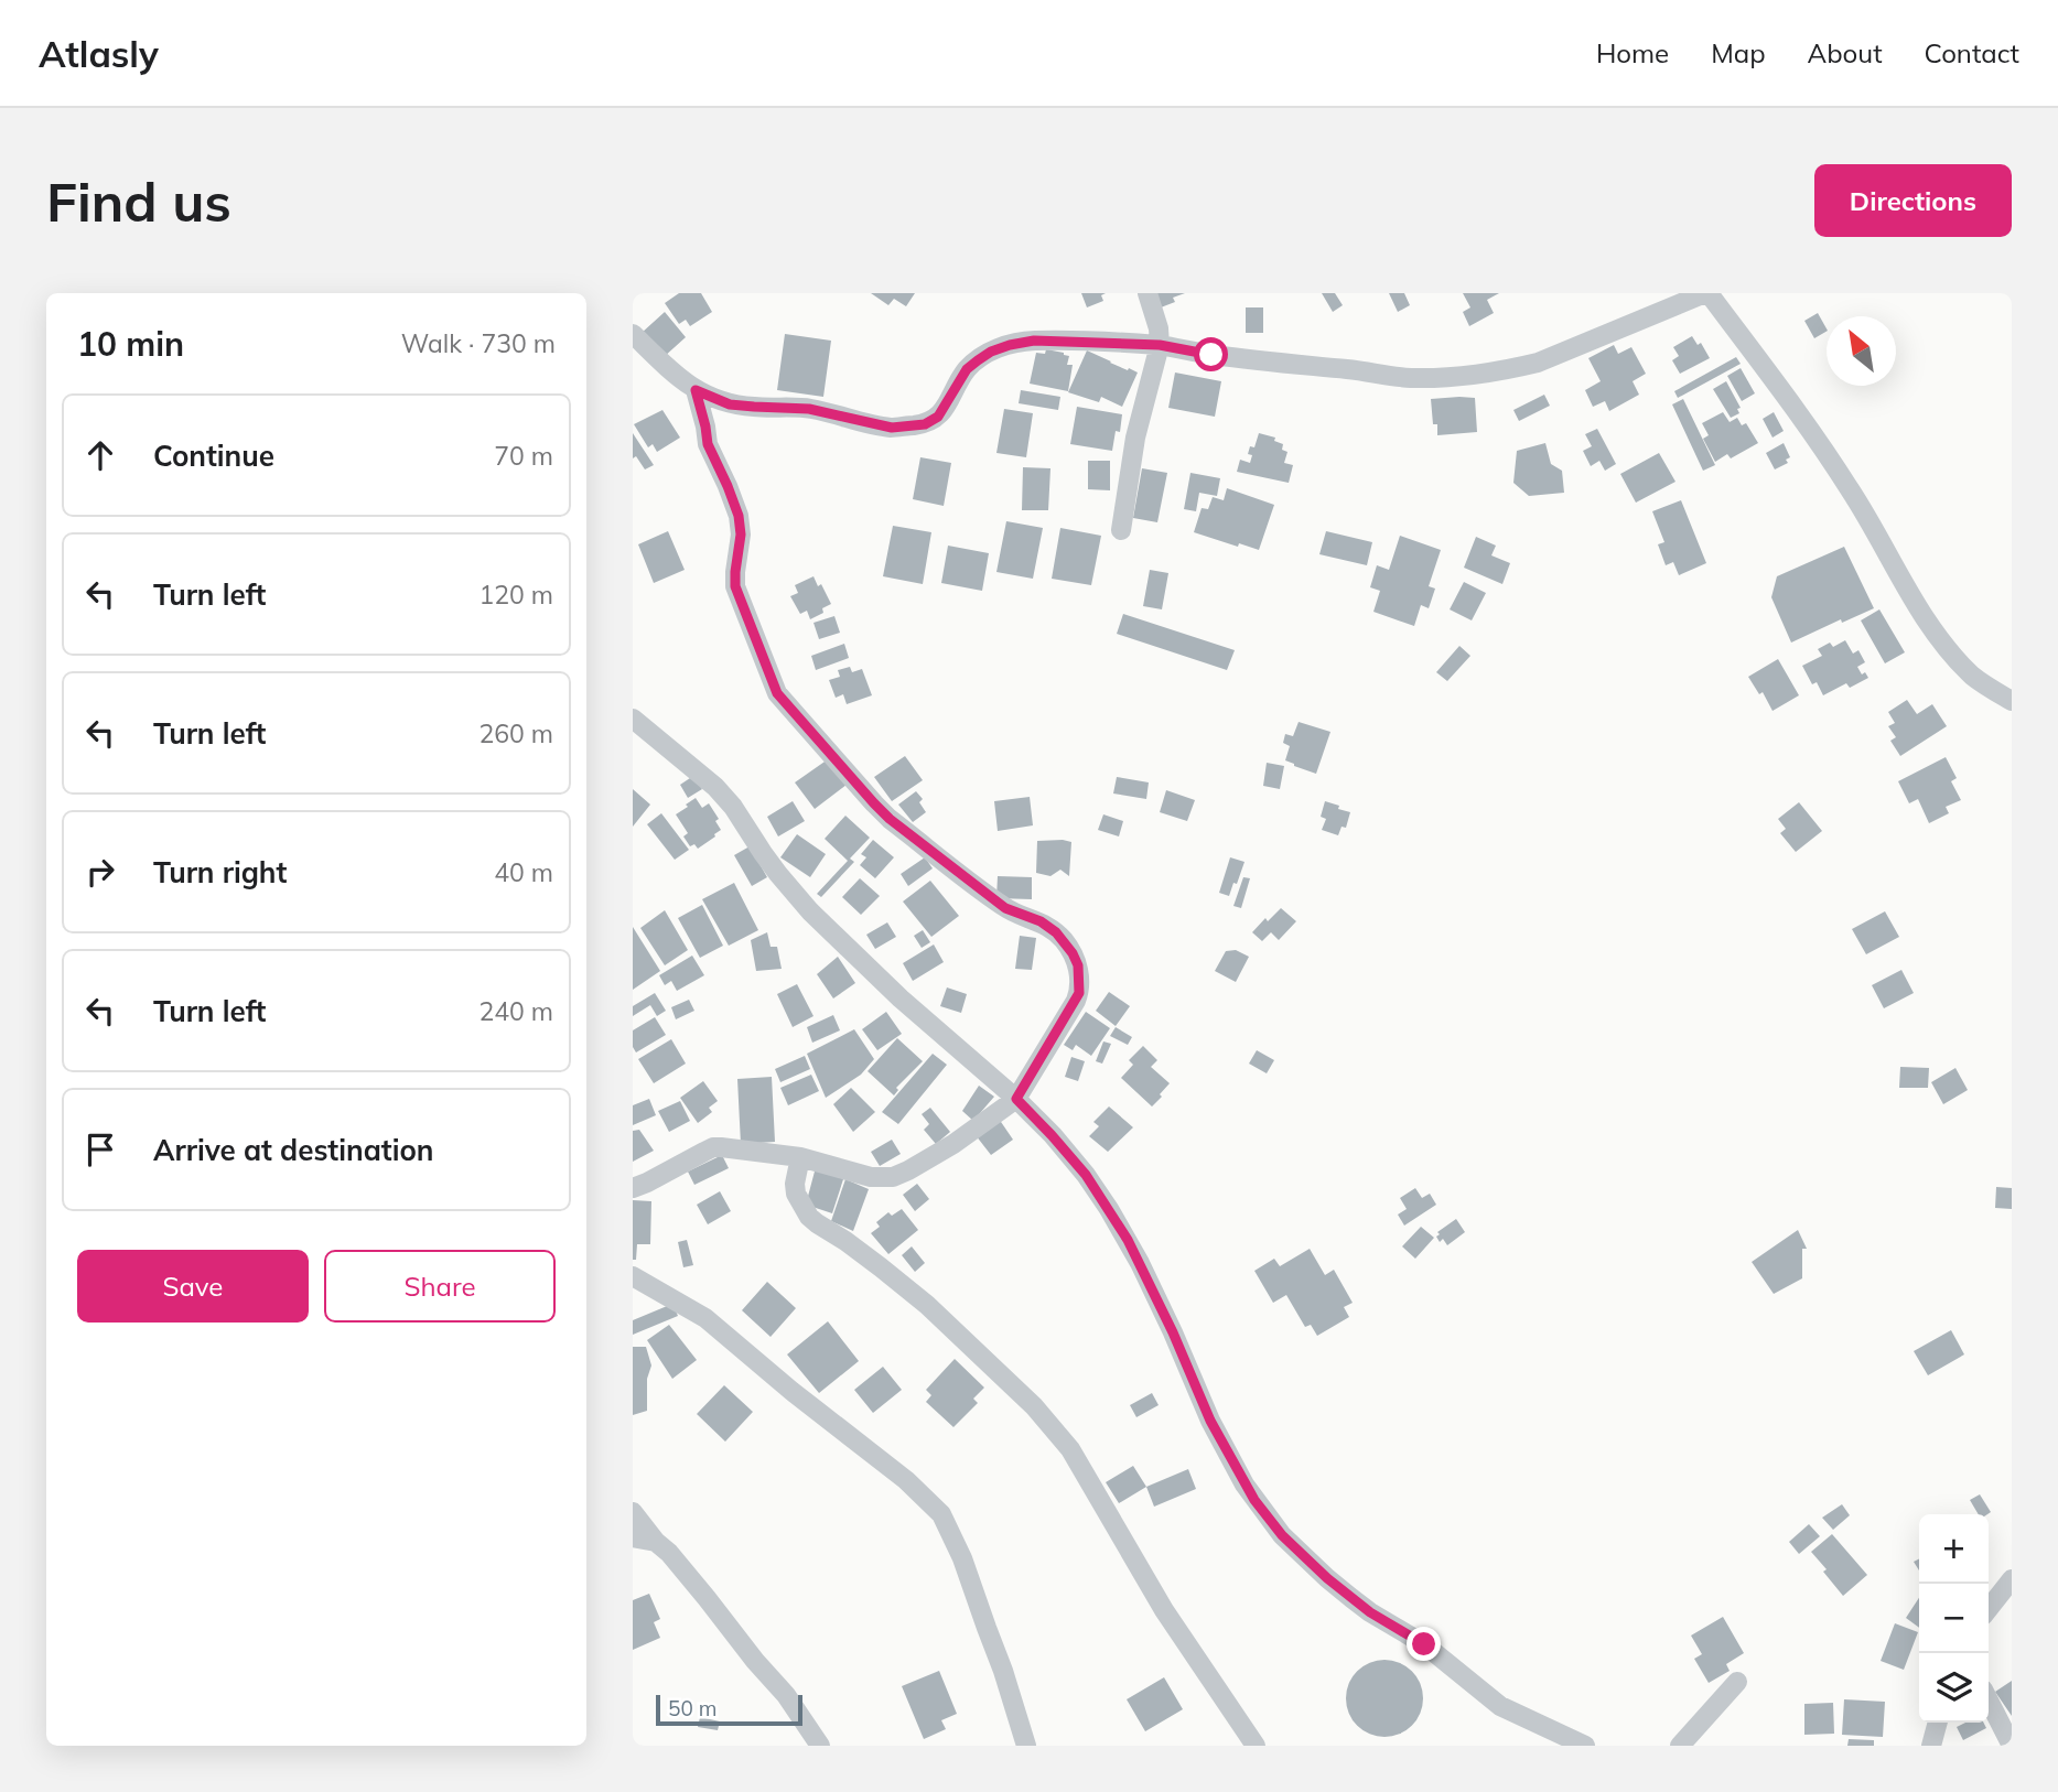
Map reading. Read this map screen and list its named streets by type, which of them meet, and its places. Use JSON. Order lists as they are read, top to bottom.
{
  "scale_bar": "50 m",
  "north": "top left",
  "page": {
    "header": "Atlasly",
    "nav": [
      "Home",
      "Map",
      "About",
      "Contact"
    ],
    "buttons": [
      "Directions",
      ["Save", "Share"]
    ],
    "title": "Find us",
    "heading": ["10 min", "Walk · 730 m"],
    "list": [
      ["Continue", "70 m"],
      ["Turn left", "120 m"],
      ["Turn left", "260 m"],
      ["Turn right", "40 m"],
      ["Turn left", "240 m"],
      "Arrive at destination"
    ],
    "map_buttons": ["+", "−"],
    "scale": "50 m"
  }
}
